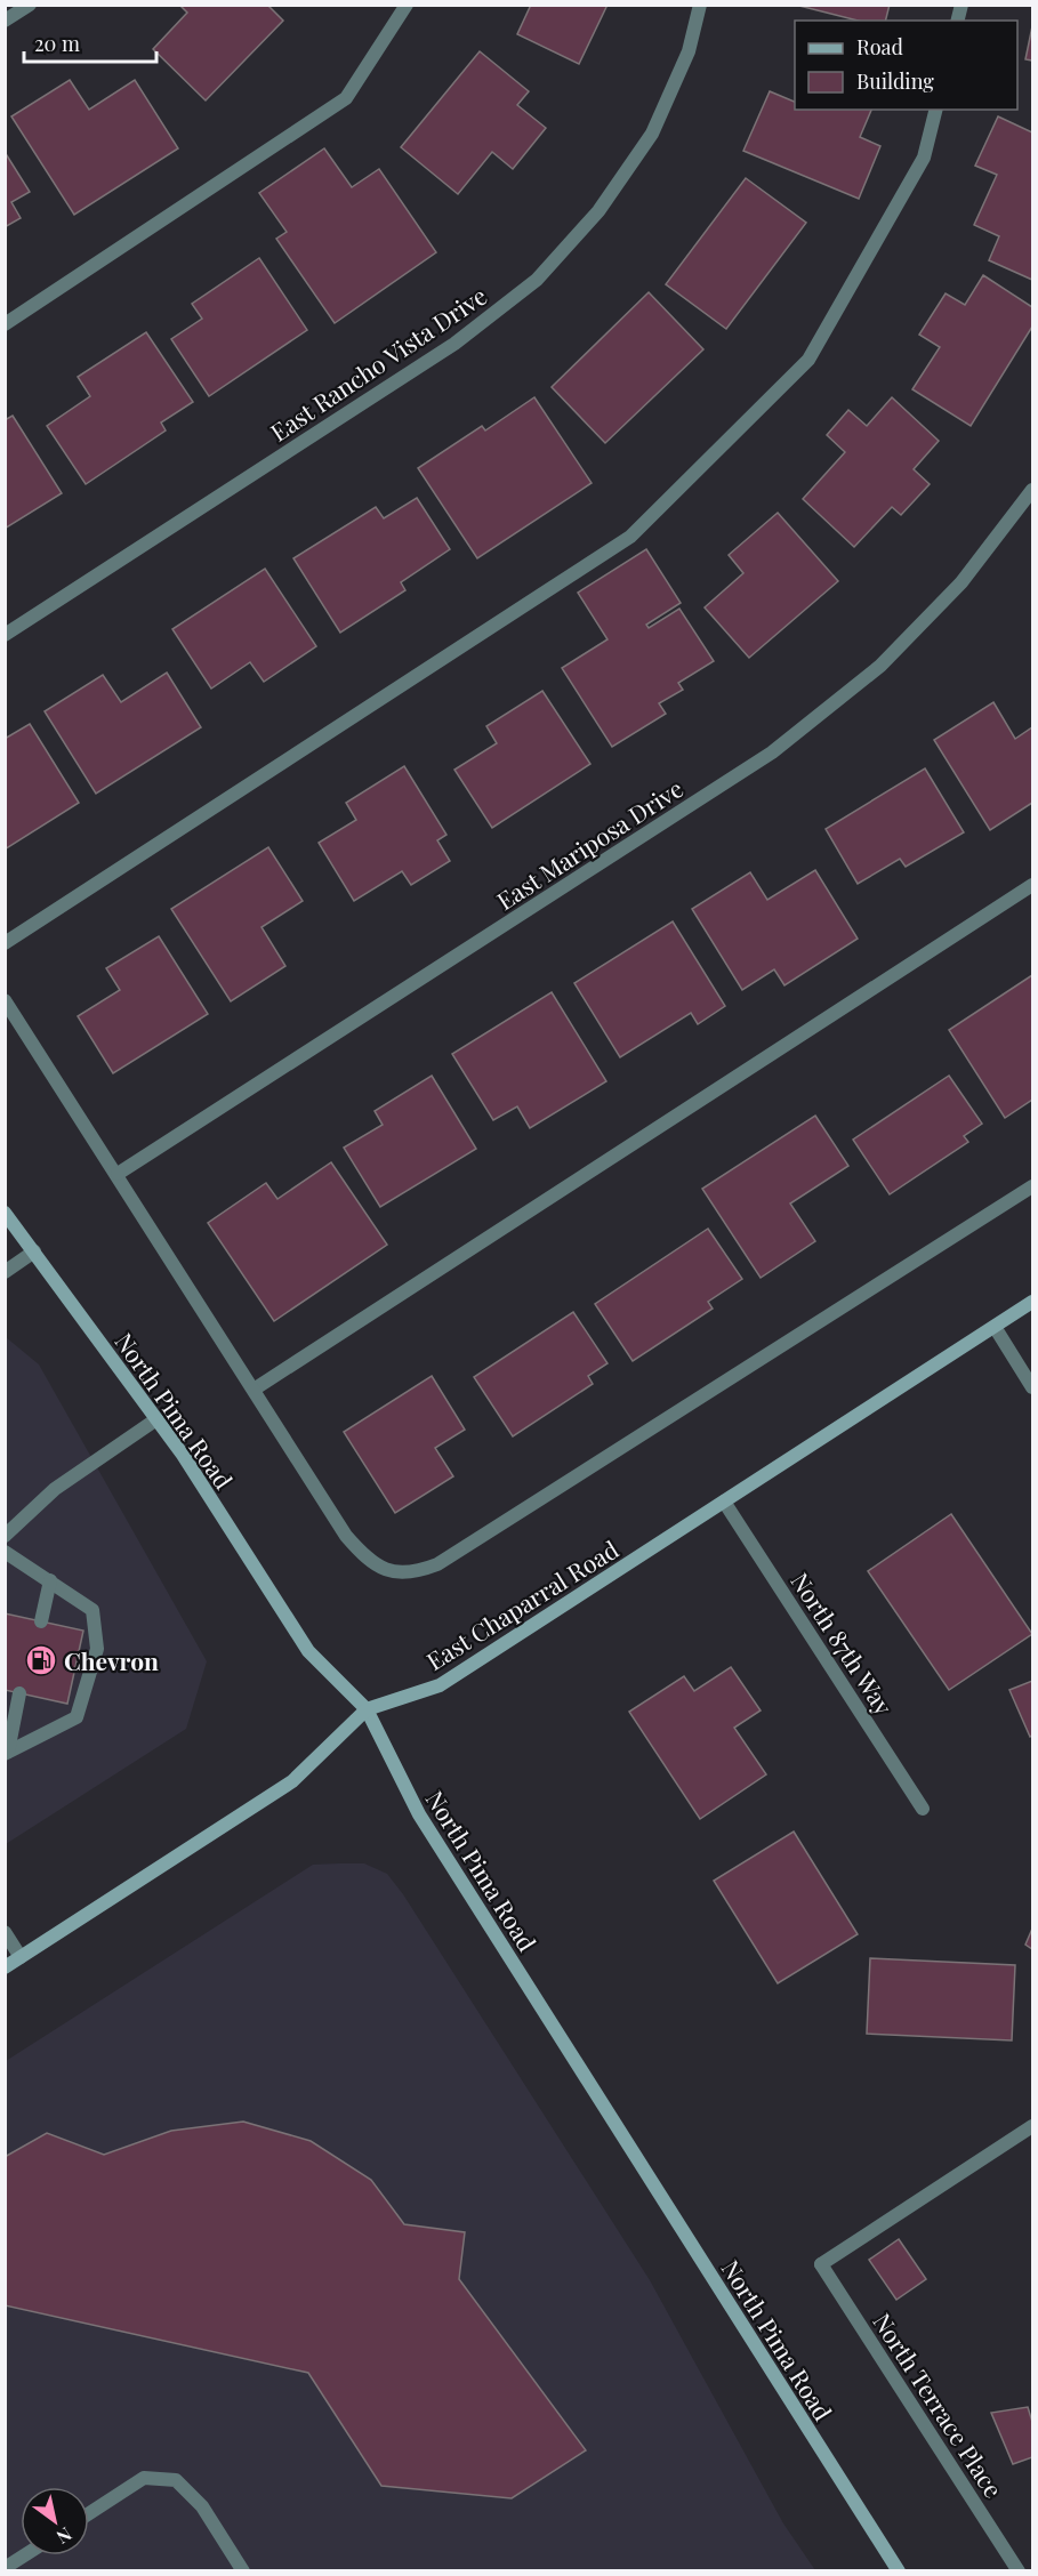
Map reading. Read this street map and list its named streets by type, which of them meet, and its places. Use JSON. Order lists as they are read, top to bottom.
{
  "streets": {
    "main road": ["North Pima Road", "East Chaparral Road"],
    "street": [
      "East Rancho Vista Drive",
      "East Mariposa Drive",
      "North 87th Way",
      "North Terrace Place"
    ]
  },
  "crossings": [
    ["North Pima Road", "East Chaparral Road"],
    ["East Chaparral Road", "North 87th Way"]
  ],
  "places": {
    "fuel station": ["Chevron"]
  },
  "legend": ["Road", "Building"],
  "scale_bar": "20 m",
  "north": "bottom right"
}
